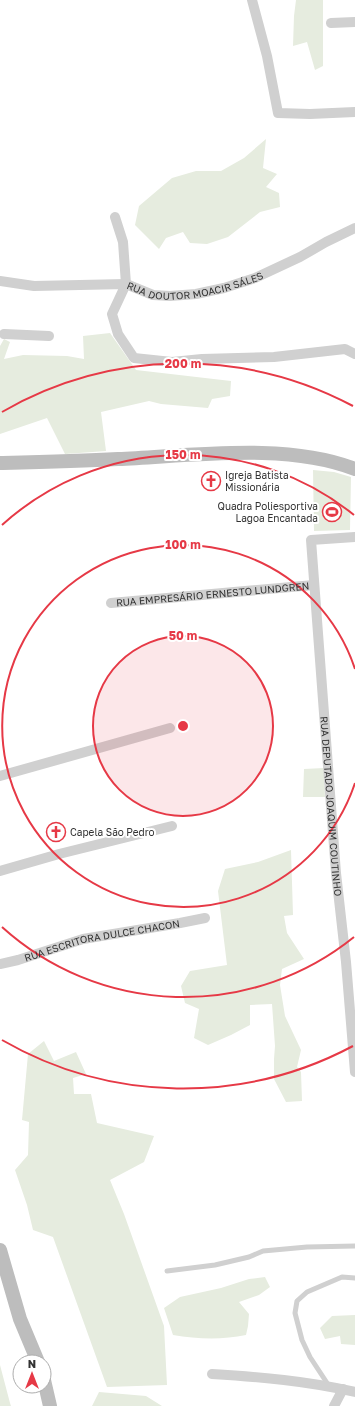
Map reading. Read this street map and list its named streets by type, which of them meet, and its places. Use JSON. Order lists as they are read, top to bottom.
{
  "streets": {
    "street": [
      "RUA DOUTOR MOACIR SÁLES",
      "RUA EMPRESÁRIO ERNESTO LUNDGREN",
      "RUA DEPUTADO JOAQUIM COUTINHO",
      "RUA ESCRITORA DULCE CHACON"
    ]
  },
  "crossings": [
    ["RUA EMPRESÁRIO ERNESTO LUNDGREN", "RUA DEPUTADO JOAQUIM COUTINHO"]
  ],
  "places": {
    "church": ["Igreja Batista Missionária", "Capela São Pedro"],
    "sports": ["Quadra Poliesportiva Lagoa Encantada"]
  },
  "north": "top",
  "rings": [
    "200 m",
    "150 m",
    "100 m",
    "50 m"
  ]
}
